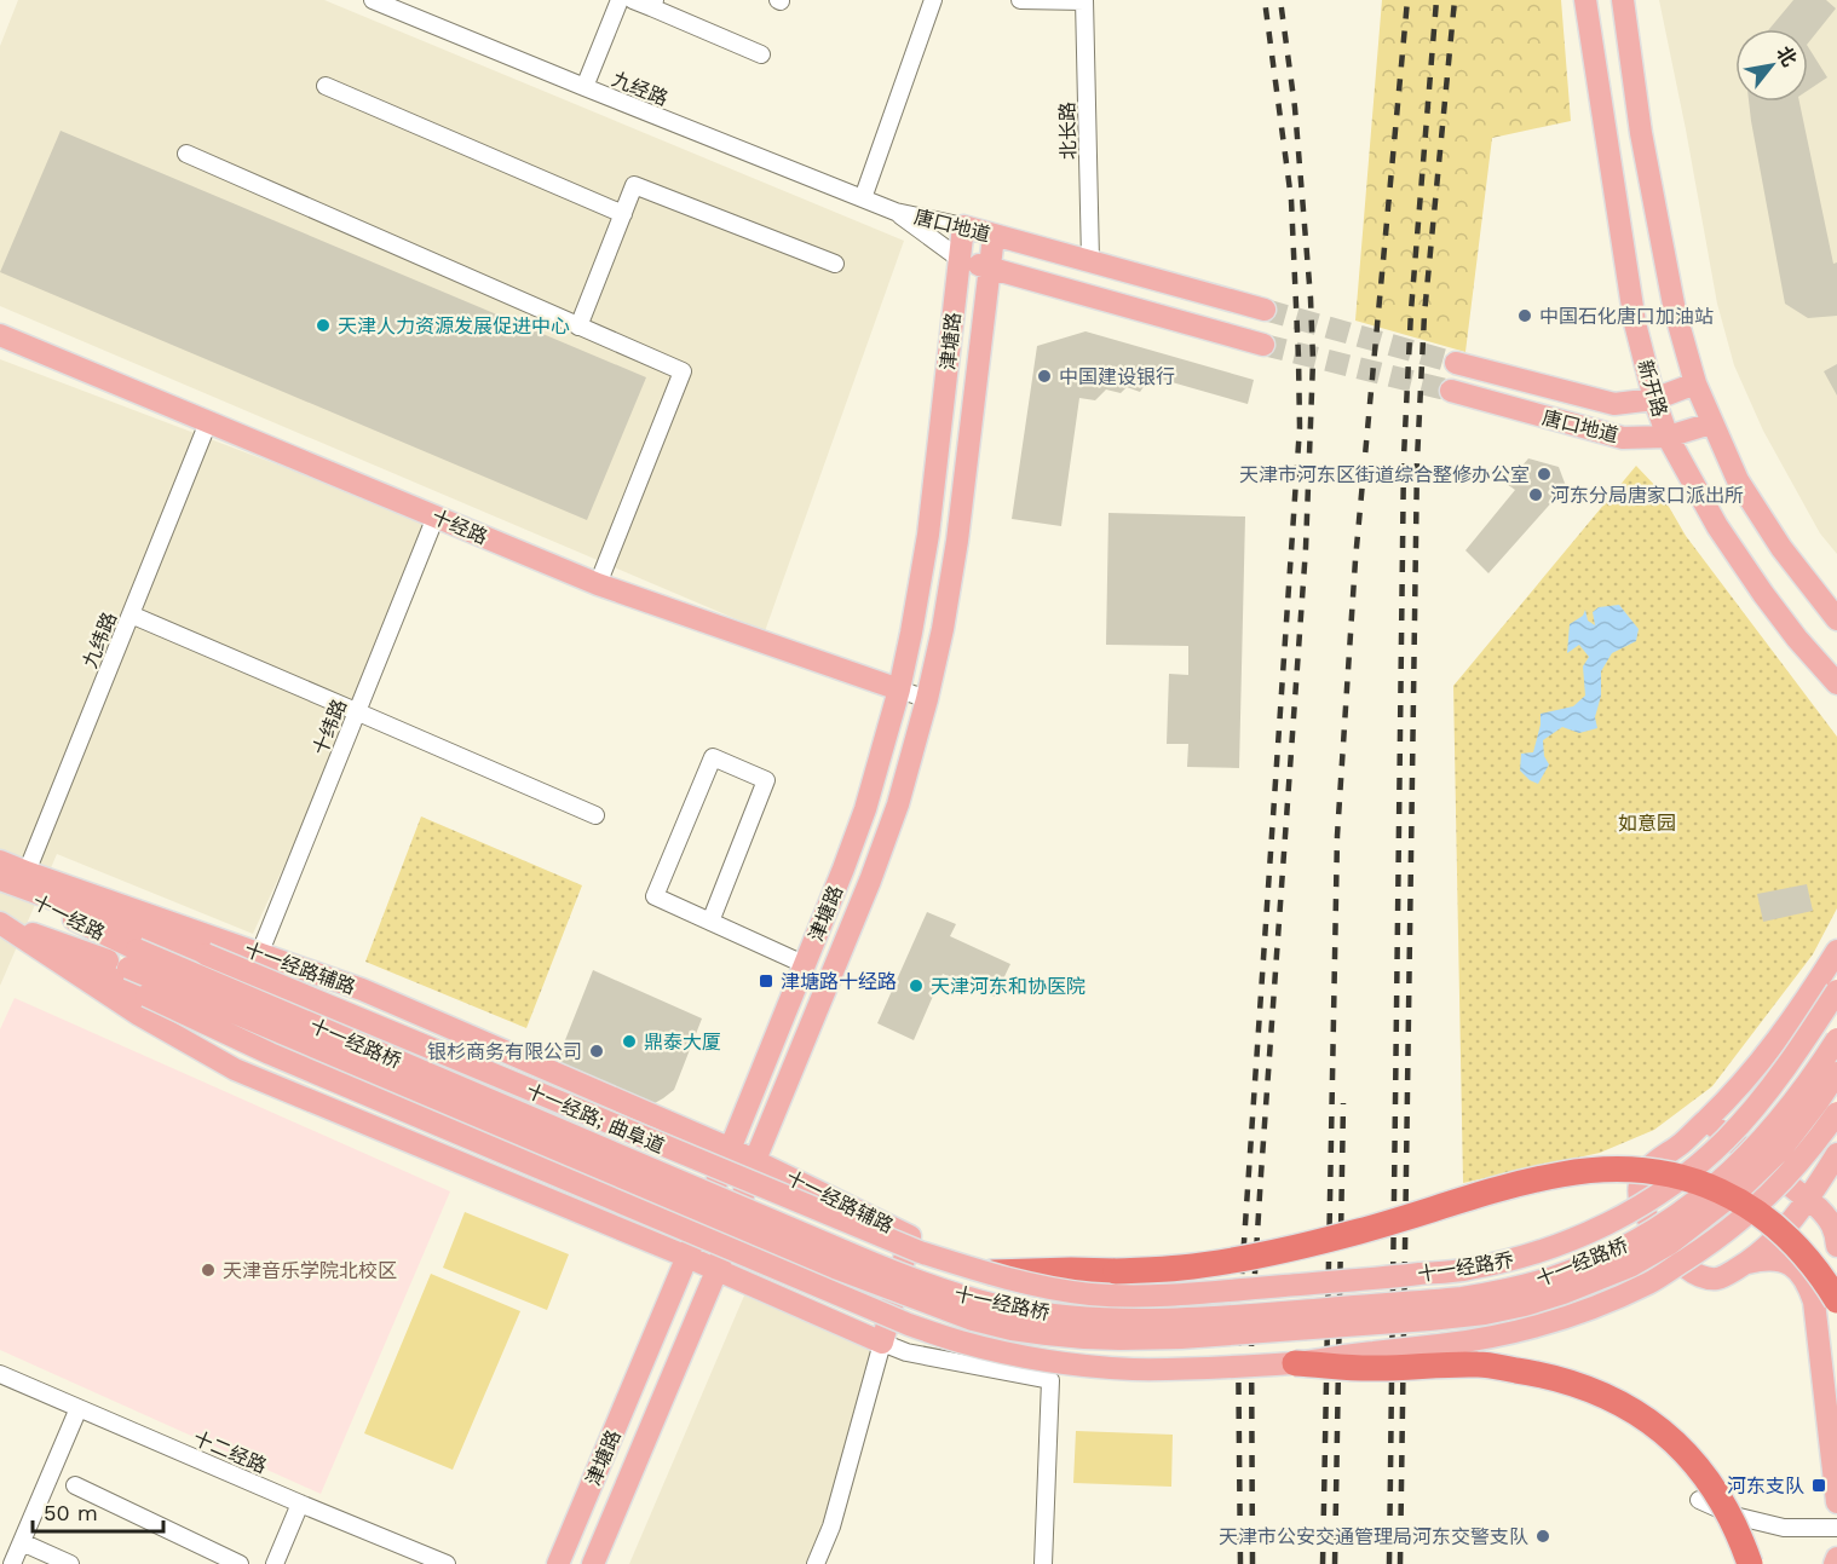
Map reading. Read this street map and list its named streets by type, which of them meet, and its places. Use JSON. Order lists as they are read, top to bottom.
{
  "streets": {
    "main road": [
      "唐口地道",
      "津塘路",
      "新开路",
      "十经路",
      "十一经路",
      "十一经路辅路",
      "十一经路桥",
      "十一经路; 曲阜道",
      "十一经路乔"
    ],
    "street": [
      "九经路",
      "北长路",
      "九纬路",
      "十纬路",
      "十二经路"
    ]
  },
  "crossings": [
    ["九经路", "唐口地道"],
    ["北长路", "唐口地道"],
    ["唐口地道", "津塘路"],
    ["唐口地道", "新开路"],
    ["津塘路", "十经路"],
    ["津塘路", "十一经路辅路"],
    ["十经路", "九纬路"],
    ["十经路", "十纬路"],
    ["九纬路", "十一经路辅路"],
    ["十纬路", "十一经路辅路"],
    ["十一经路", "十一经路桥"],
    ["十一经路", "十一经路; 曲阜道"],
    ["十一经路; 曲阜道", "十一经路乔"]
  ],
  "parks": ["如意园"],
  "places": {
    "other": [
      "中国石化唐口加油站",
      "天津人力资源发展促进中心",
      "中国建设银行",
      "天津市河东区街道综合整修办公室",
      "河东分局唐家口派出所",
      "天津河东和协医院",
      "鼎泰大厦",
      "银杉商务有限公司",
      "天津音乐学院北校区",
      "天津市公安交通管理局河东交警支队"
    ],
    "transit": ["津塘路十经路", "河东支队"]
  },
  "scale_bar": "50 m",
  "north": "top right"
}
